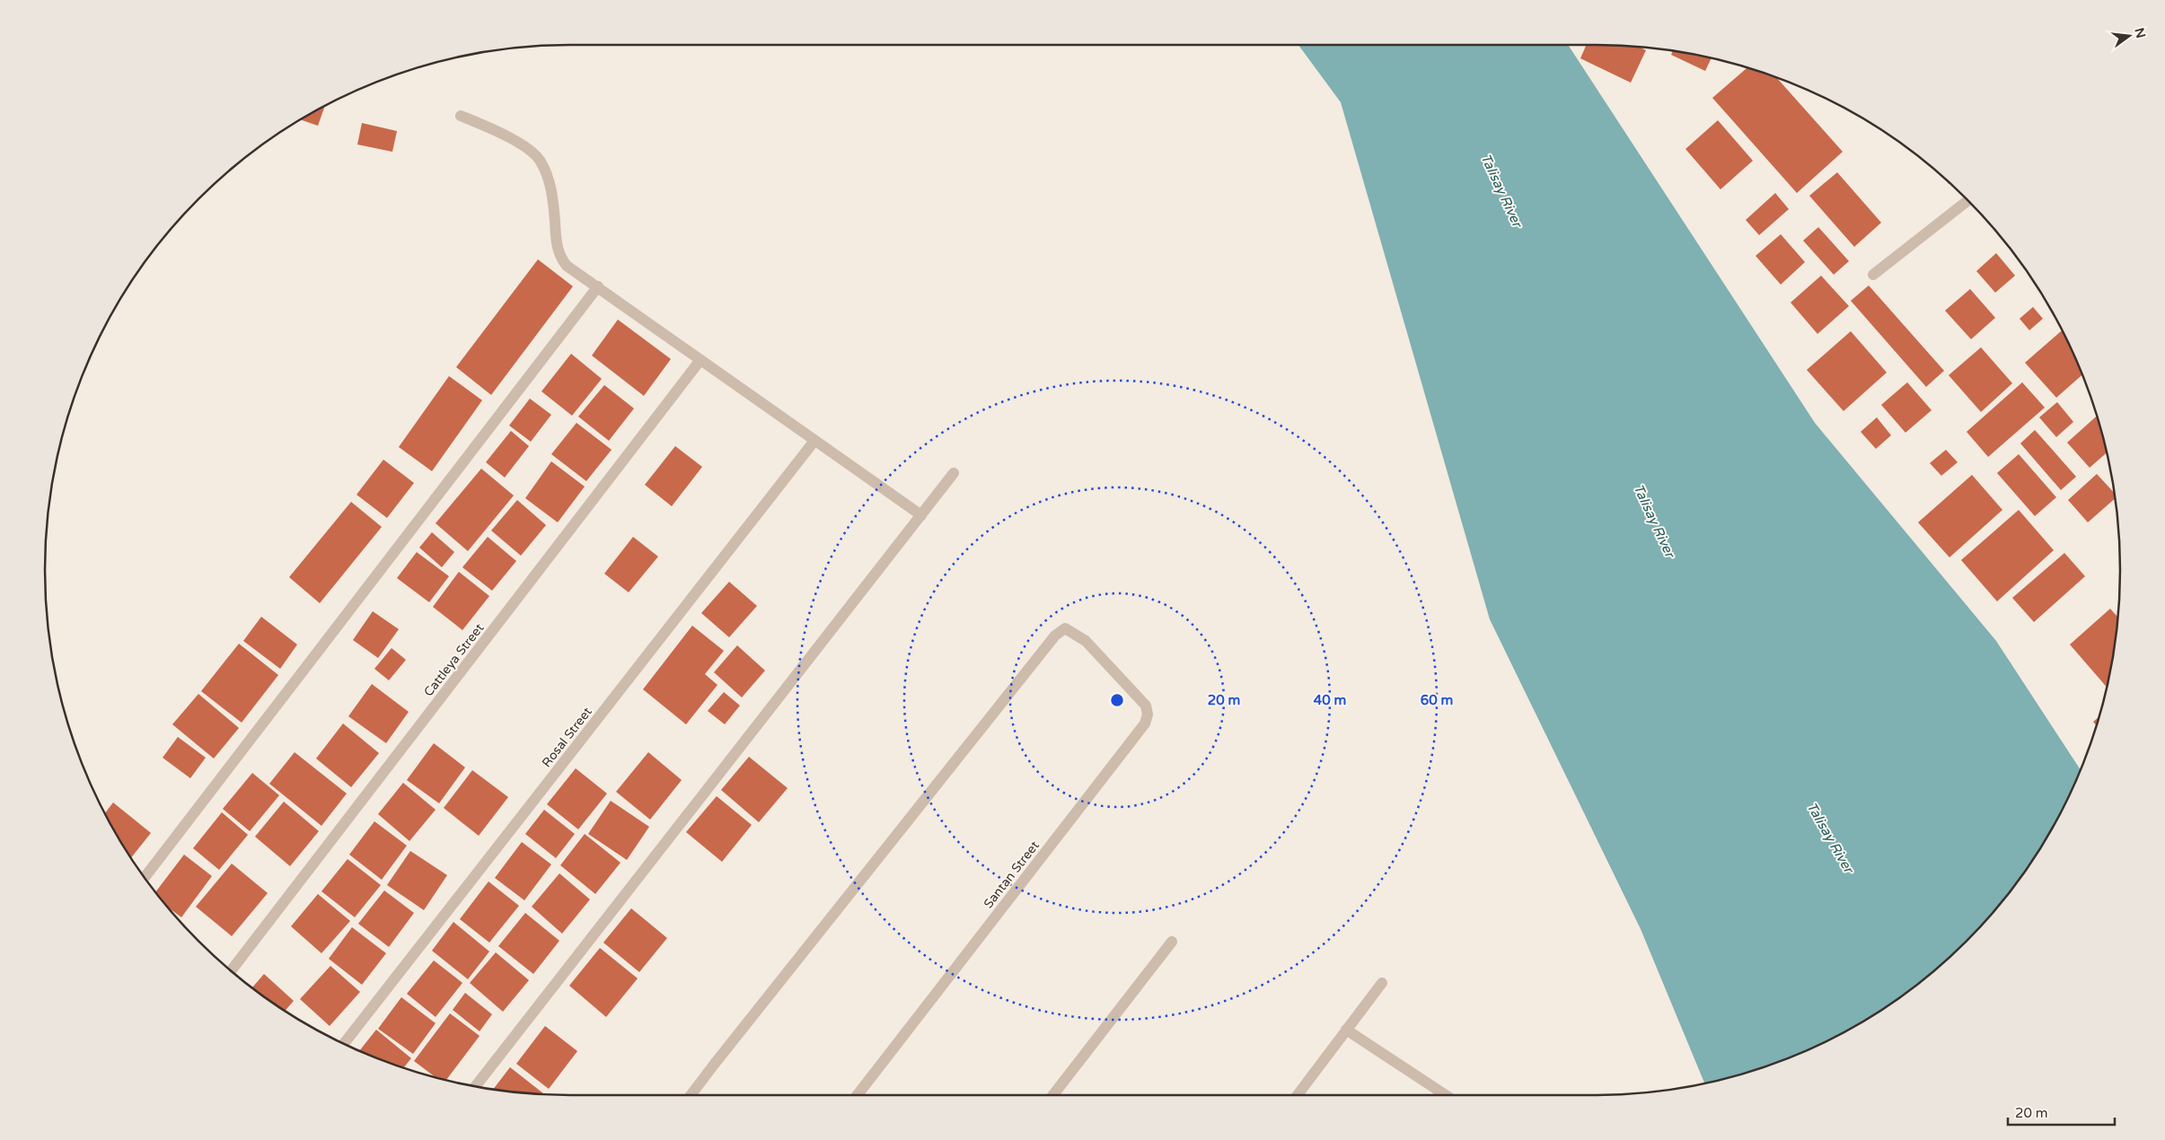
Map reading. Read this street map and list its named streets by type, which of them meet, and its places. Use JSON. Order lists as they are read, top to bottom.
{
  "streets": {
    "street": ["Cattleya Street", "Rosal Street", "Santan Street"]
  },
  "water": ["Talisay River"],
  "scale_bar": "20 m",
  "north": "right",
  "rings": ["20 m", "40 m", "60 m"]
}
